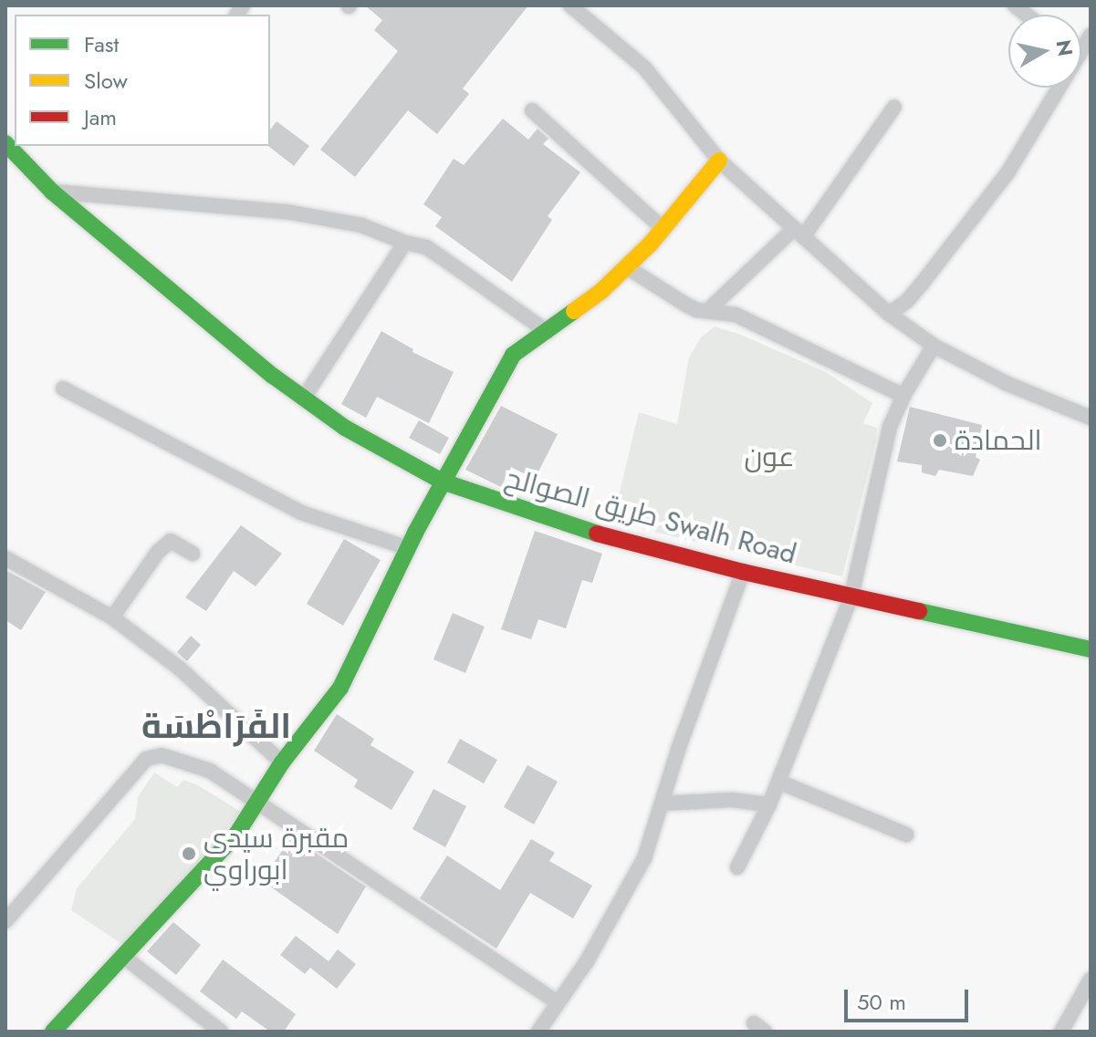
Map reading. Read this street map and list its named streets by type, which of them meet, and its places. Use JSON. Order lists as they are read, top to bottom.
{
  "streets": {
    "street": ["طريق الصوالح Swalh Road"]
  },
  "districts": ["الفَرَاطْسَة"],
  "parks": ["عون"],
  "places": ["الحمادة", "مقبرة سيدى ابوراوي"],
  "legend": ["Fast", "Slow", "Jam"],
  "scale_bar": "50 m",
  "north": "right"
}
